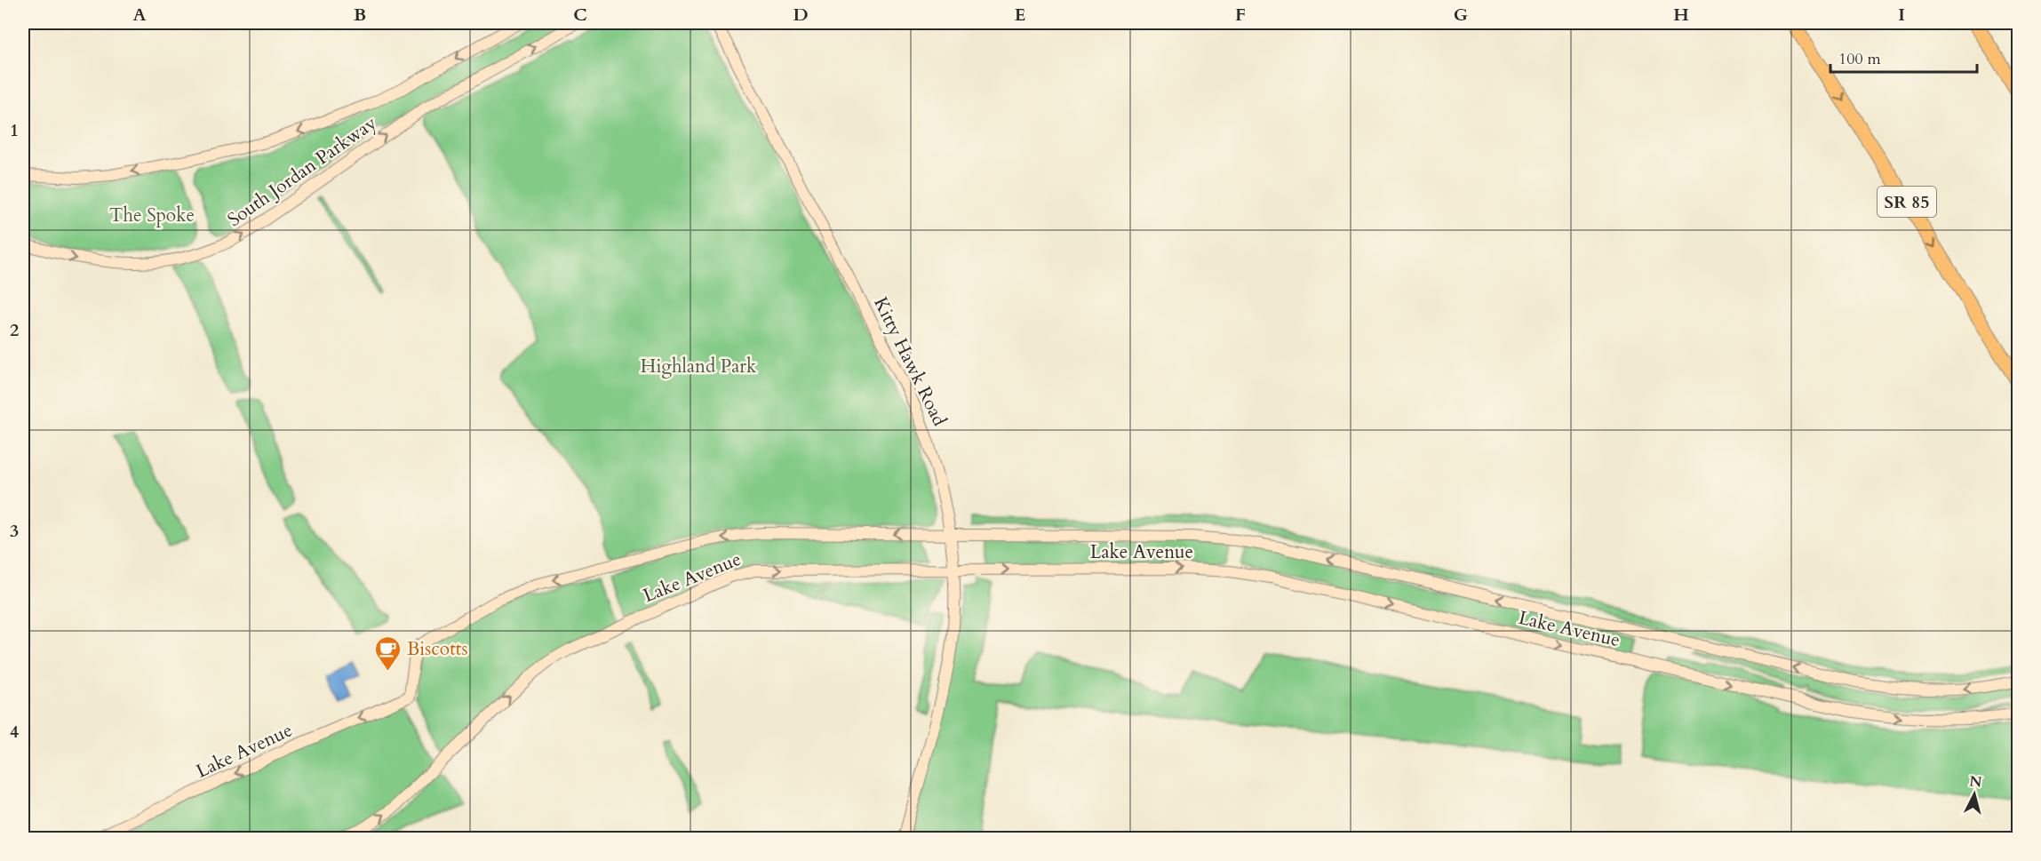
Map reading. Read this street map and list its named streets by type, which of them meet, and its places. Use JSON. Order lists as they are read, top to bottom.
{
  "streets": {
    "highway": ["SR 85"],
    "street": ["South Jordan Parkway", "Kitty Hawk Road", "Lake Avenue"]
  },
  "crossings": [
    ["Kitty Hawk Road", "Lake Avenue"]
  ],
  "parks": ["The Spoke", "Highland Park"],
  "places": {
    "cafe": ["Biscotts"]
  },
  "scale_bar": "100 m",
  "north": "top",
  "grid": {
    "columns": [
      "A",
      "B",
      "C",
      "D",
      "E",
      "F",
      "G",
      "H",
      "I"
    ],
    "rows": [
      "1",
      "2",
      "3",
      "4"
    ]
  }
}
